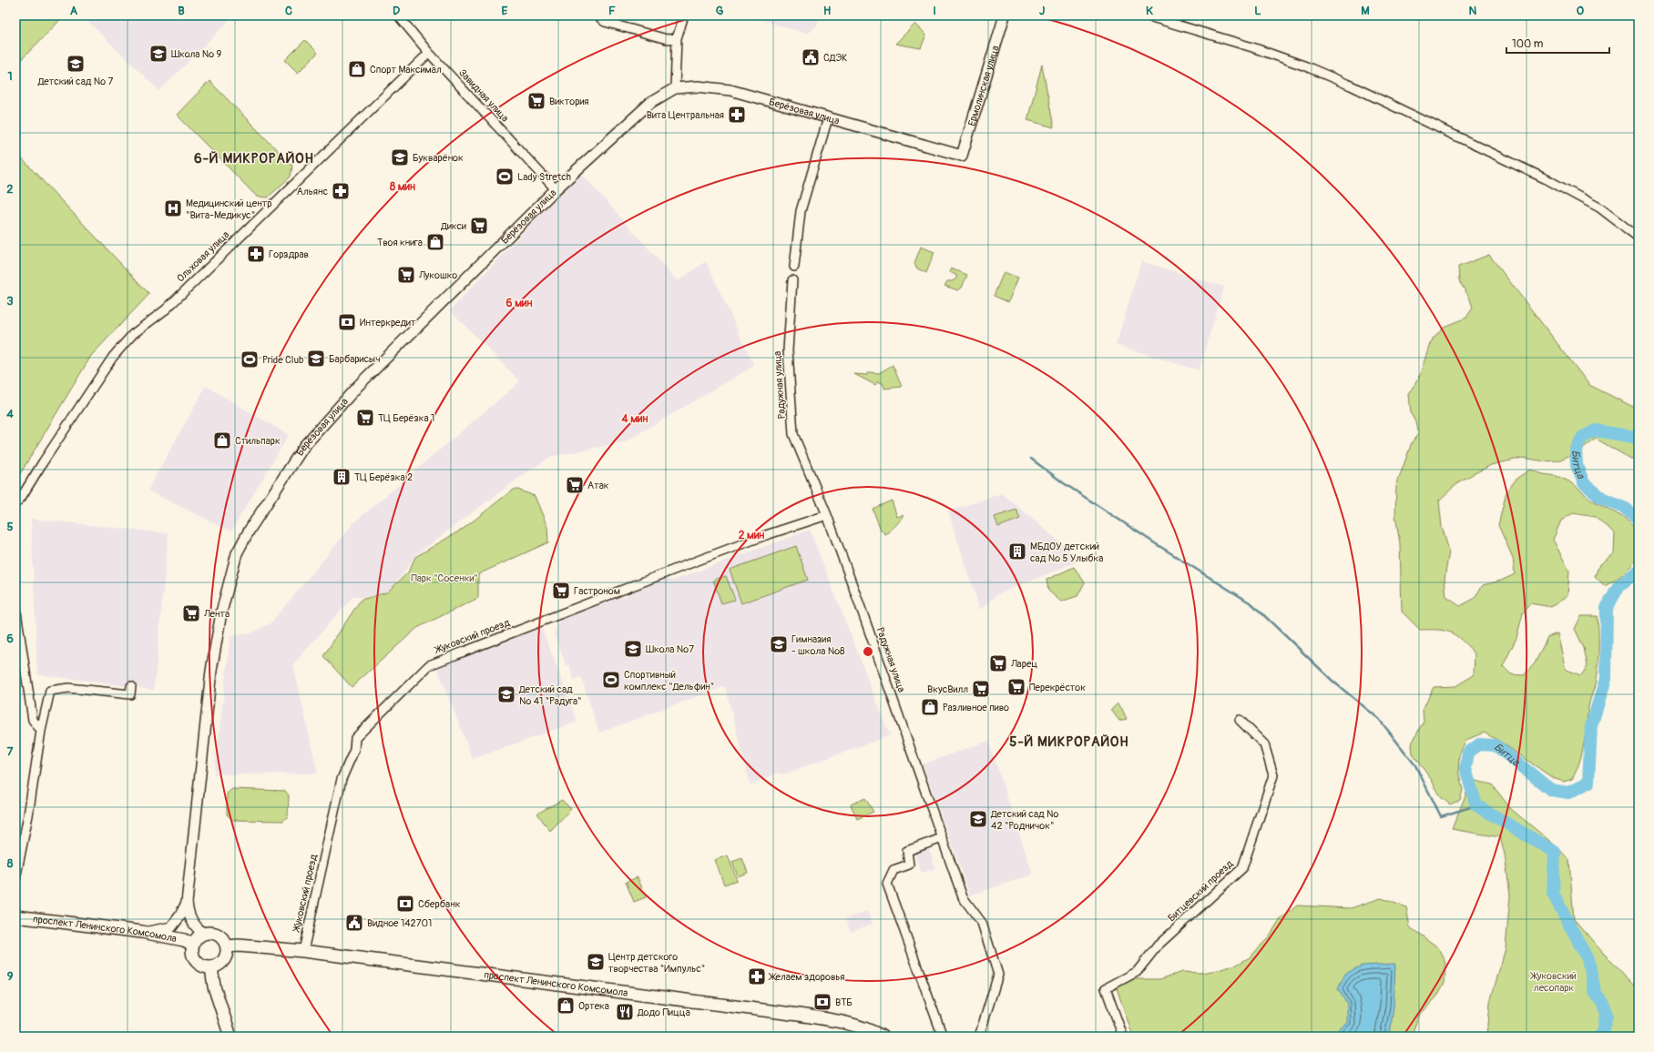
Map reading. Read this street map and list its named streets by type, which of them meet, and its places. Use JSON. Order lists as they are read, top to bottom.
{
  "streets": {
    "main road": ["проспект Ленинского Комсомола"],
    "street": [
      "Ермолинская улица",
      "Завидная улица",
      "Берёзовая улица",
      "Ольховая улица",
      "Радужная улица",
      "Жуковский проезд",
      "Битцевский проезд"
    ]
  },
  "crossings": [
    ["Ермолинская улица", "Берёзовая улица"],
    ["Завидная улица", "Берёзовая улица"],
    ["Завидная улица", "Ольховая улица"],
    ["Радужная улица", "Жуковский проезд"],
    ["Жуковский проезд", "проспект Ленинского Комсомола"]
  ],
  "districts": ["6-Й МИКРОРАЙОН", "5-Й МИКРОРАЙОН"],
  "water": ["Битца"],
  "parks": ["Парк \"Сосенки\"", "Жуковский лесопарк"],
  "places": {
    "school or university": [
      "Школа № 9",
      "Детский сад № 7",
      "Букварёнок",
      "Барбарисыч",
      "Гимназия - школа №8",
      "Школа №7",
      "Детский сад № 41 \"Радуга\"",
      "Детский сад № 42 \"Родничок\"",
      "Центр детского творчества \"Импульс\""
    ],
    "public building": ["СДЭК", "Видное 142701"],
    "shop": [
      "Спорт Максимал",
      "Твоя книга",
      "Стильпарк",
      "Разливное пиво",
      "Ортека"
    ],
    "supermarket": [
      "Виктория",
      "Дикси",
      "Лукошко",
      "ТЦ Берёзка 1",
      "Атак",
      "Гастроном",
      "Лента",
      "Ларец",
      "Перекрёсток",
      "ВкусВилл"
    ],
    "pharmacy": [
      "Вита Центральная",
      "Альянс",
      "Горздрав",
      "Желаем здоровья"
    ],
    "sports": ["Lady Stretch", "Pride Club", "Спортивный комплекс \"Дельфин\""],
    "hospital": ["Медицинский центр \"Вита-Медикус\""],
    "bank": ["Интеркредит", "Сбербанк", "ВТБ"],
    "building": ["ТЦ Берёзка 2", "МБДОУ детский сад № 5 Улыбка"],
    "restaurant": ["Додо Пицца"]
  },
  "scale_bar": "100 m",
  "grid": {
    "columns": [
      "A",
      "B",
      "C",
      "D",
      "E",
      "F",
      "G",
      "H",
      "I",
      "J",
      "K",
      "L",
      "M",
      "N",
      "O"
    ],
    "rows": [
      "1",
      "2",
      "3",
      "4",
      "5",
      "6",
      "7",
      "8",
      "9"
    ]
  },
  "rings": [
    "8 мин",
    "6 мин",
    "4 мин",
    "2 мин"
  ]
}
